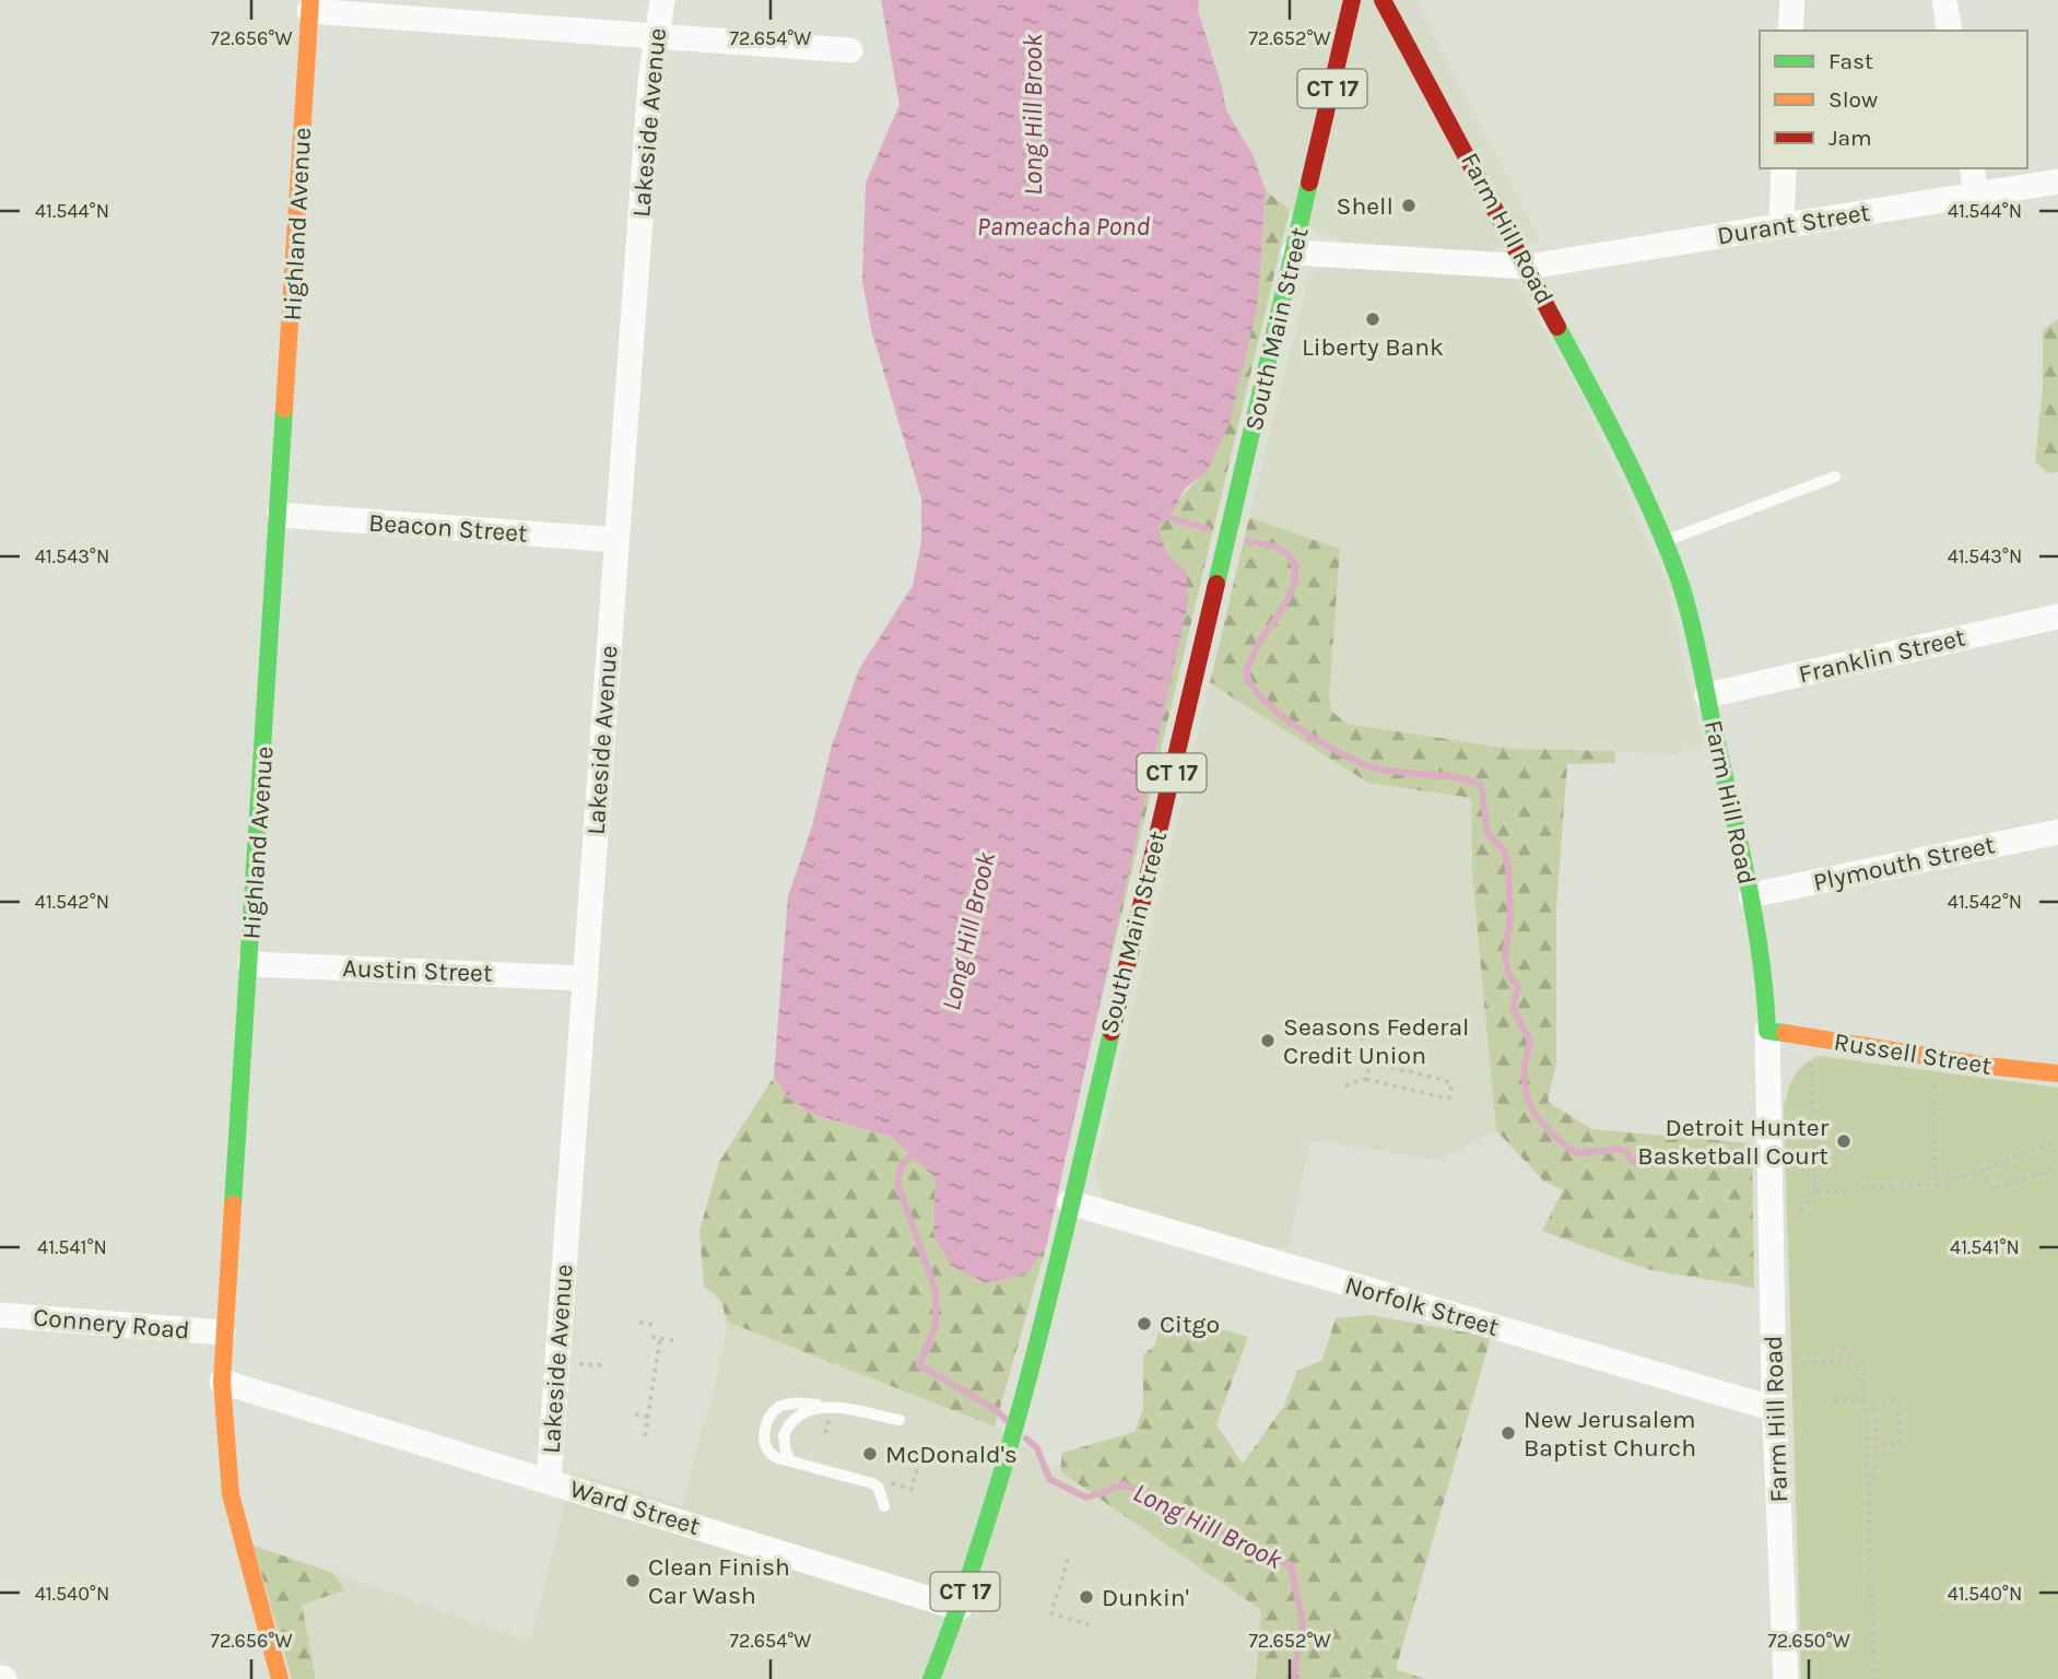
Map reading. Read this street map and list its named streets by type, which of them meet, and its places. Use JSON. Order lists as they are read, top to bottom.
{
  "streets": {
    "main road": [
      "CT 17",
      "Highland Avenue",
      "Farm Hill Road",
      "South Main Street",
      "Russell Street"
    ],
    "street": [
      "Lakeside Avenue",
      "Durant Street",
      "Beacon Street",
      "Franklin Street",
      "Plymouth Street",
      "Austin Street",
      "Norfolk Street",
      "Connery Road",
      "Ward Street"
    ]
  },
  "crossings": [
    ["Lakeside Avenue", "Beacon Street"],
    ["Lakeside Avenue", "Austin Street"],
    ["Lakeside Avenue", "Ward Street"],
    ["Highland Avenue", "Beacon Street"],
    ["Highland Avenue", "Austin Street"],
    ["Highland Avenue", "Connery Road"],
    ["Highland Avenue", "Ward Street"],
    ["Durant Street", "Farm Hill Road"],
    ["Durant Street", "South Main Street"],
    ["Farm Hill Road", "Franklin Street"],
    ["Farm Hill Road", "Plymouth Street"],
    ["Farm Hill Road", "Russell Street"],
    ["Farm Hill Road", "Norfolk Street"],
    ["South Main Street", "Norfolk Street"],
    ["South Main Street", "Ward Street"]
  ],
  "water": ["Long Hill Brook", "Pameacha Pond"],
  "places": [
    "Shell",
    "Liberty Bank",
    "Seasons Federal Credit Union",
    "Detroit Hunter Basketball Court",
    "Citgo",
    "New Jerusalem Baptist Church",
    "McDonald's",
    "Clean Finish Car Wash",
    "Dunkin'"
  ],
  "legend": ["Fast", "Slow", "Jam"],
  "coordinates": [
    "72.656°W",
    "72.654°W",
    "72.652°W",
    "41.544°N",
    "41.543°N",
    "41.542°N",
    "41.541°N",
    "41.540°N",
    "72.650°W"
  ]
}
